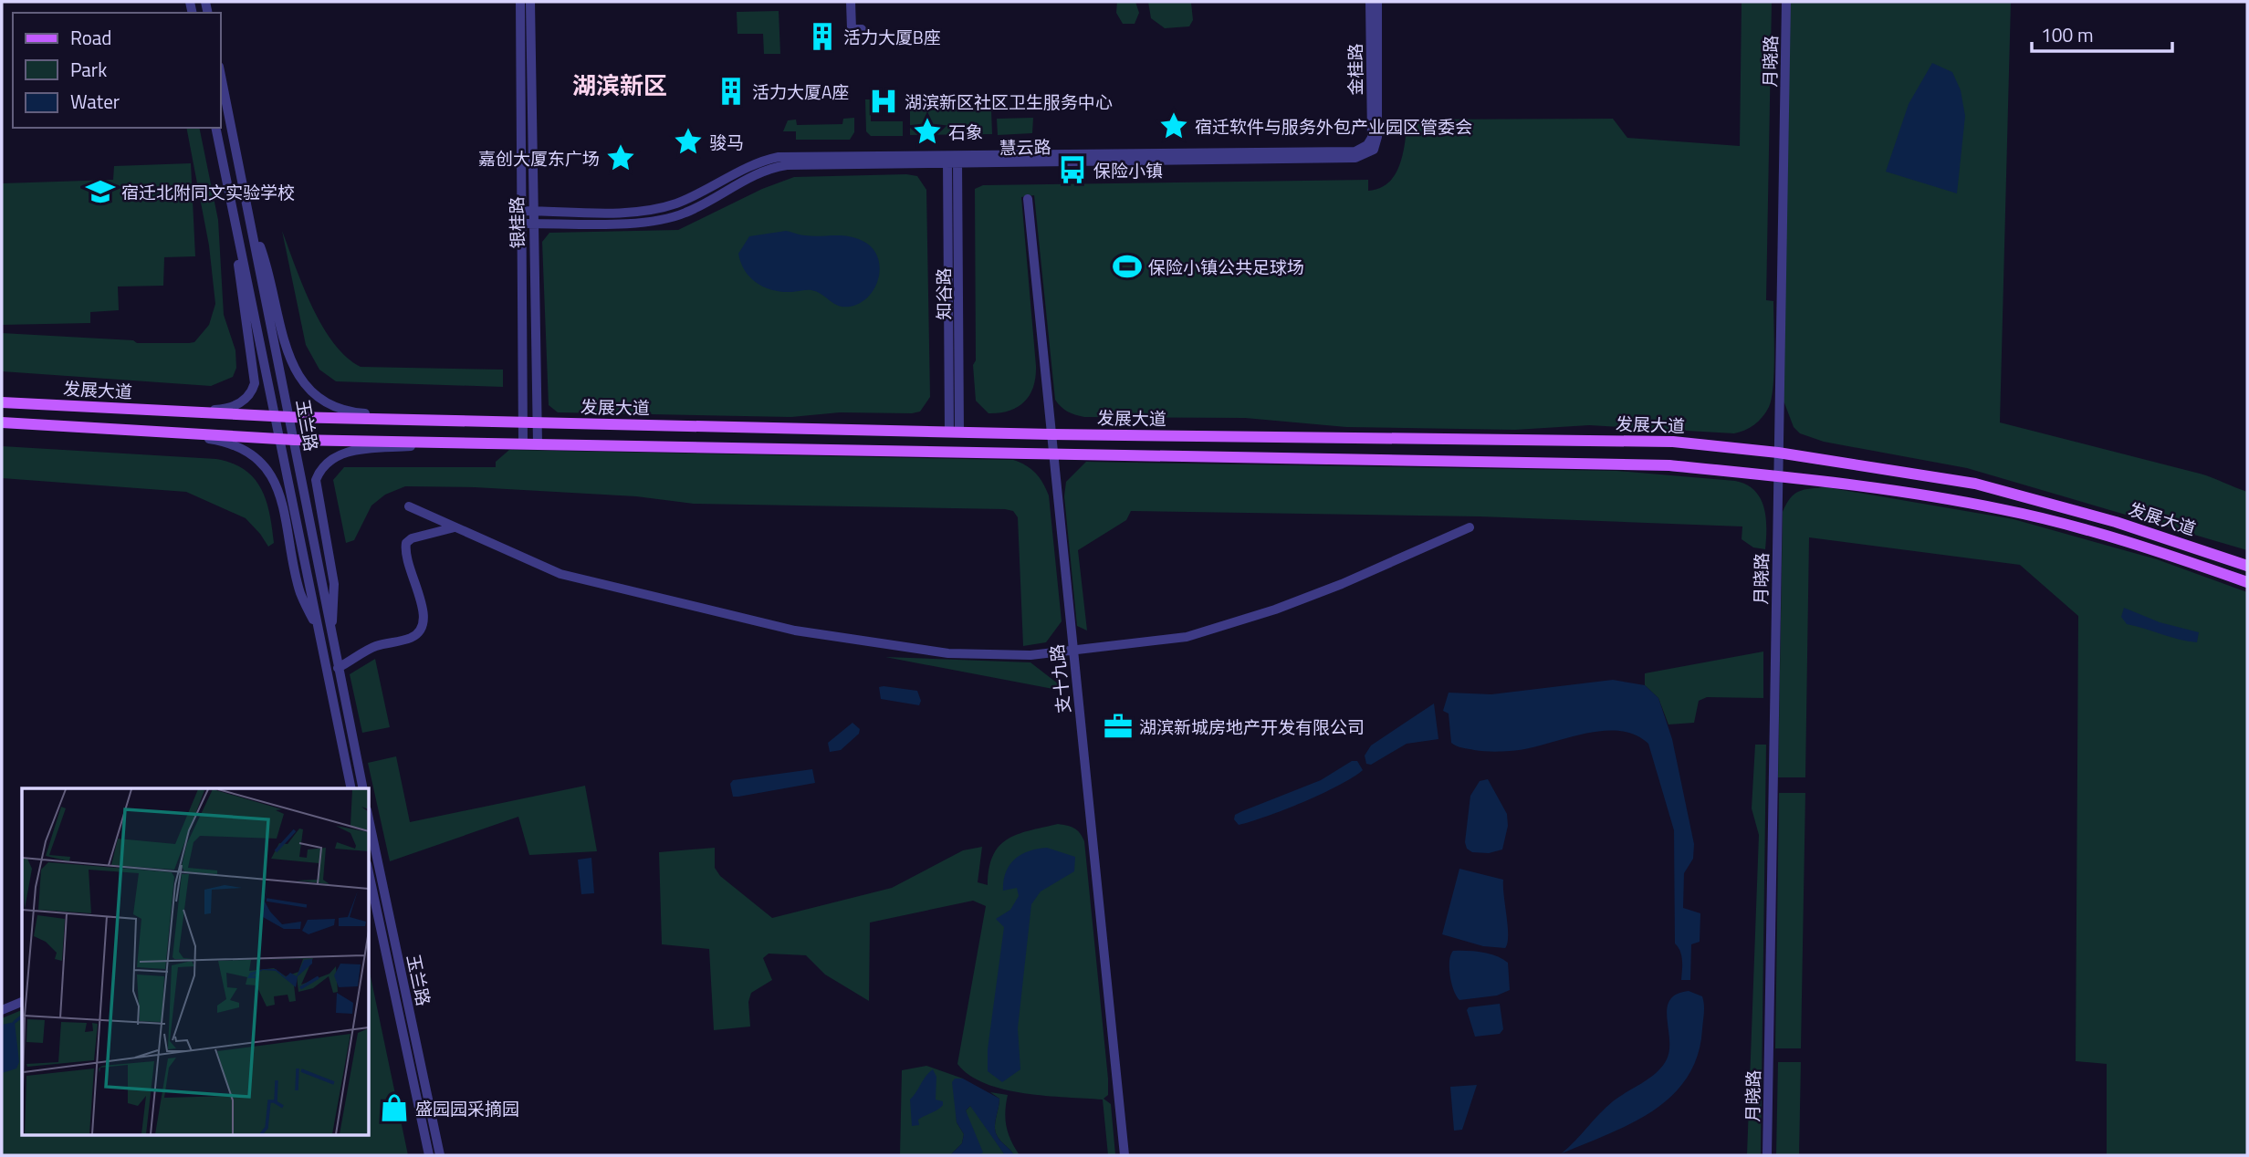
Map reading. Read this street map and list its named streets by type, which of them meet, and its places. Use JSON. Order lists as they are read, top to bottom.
{
  "streets": {
    "main road": ["发展大道"],
    "street": [
      "月晓路",
      "金桂路",
      "慧云路",
      "银桂路",
      "知谷路",
      "玉兰路",
      "支十九路"
    ]
  },
  "crossings": [
    ["月晓路", "发展大道"],
    ["金桂路", "慧云路"],
    ["慧云路", "银桂路"],
    ["慧云路", "知谷路"],
    ["银桂路", "发展大道"],
    ["知谷路", "发展大道"],
    ["发展大道", "玉兰路"],
    ["发展大道", "支十九路"]
  ],
  "districts": ["湖滨新区"],
  "places": {
    "building": ["活力大厦B座", "活力大厦A座"],
    "hospital": ["湖滨新区社区卫生服务中心"],
    "place": [
      "宿迁软件与服务外包产业园区管委会",
      "石象",
      "骏马",
      "嘉创大厦东广场"
    ],
    "bus stop": ["保险小镇"],
    "school or university": ["宿迁北附同文实验学校"],
    "sports": ["保险小镇公共足球场"],
    "office": ["湖滨新城房地产开发有限公司"],
    "shop": ["盛园园采摘园"]
  },
  "legend": ["Road", "Park", "Water"],
  "scale_bar": "100 m"
}
